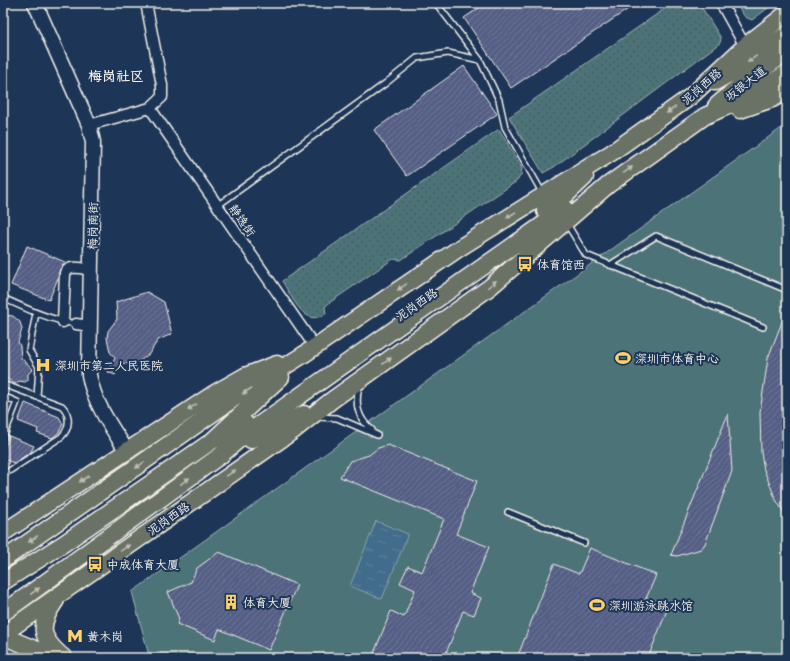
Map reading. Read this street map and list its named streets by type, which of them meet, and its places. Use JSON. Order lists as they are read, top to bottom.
{
  "streets": {
    "main road": ["坂银大道", "泥岗西路"],
    "street": ["静逸街", "梅岗南街"]
  },
  "crossings": [
    ["坂银大道", "泥岗西路"],
    ["泥岗西路", "静逸街"]
  ],
  "districts": ["梅岗社区"],
  "places": {
    "bus stop": ["体育馆西", "中成体育大厦"],
    "sports": ["深圳市体育中心", "深圳游泳跳水馆"],
    "hospital": ["深圳市第二人民医院"],
    "building": ["体育大厦"],
    "metro station": ["黄木岗"]
  }
}
